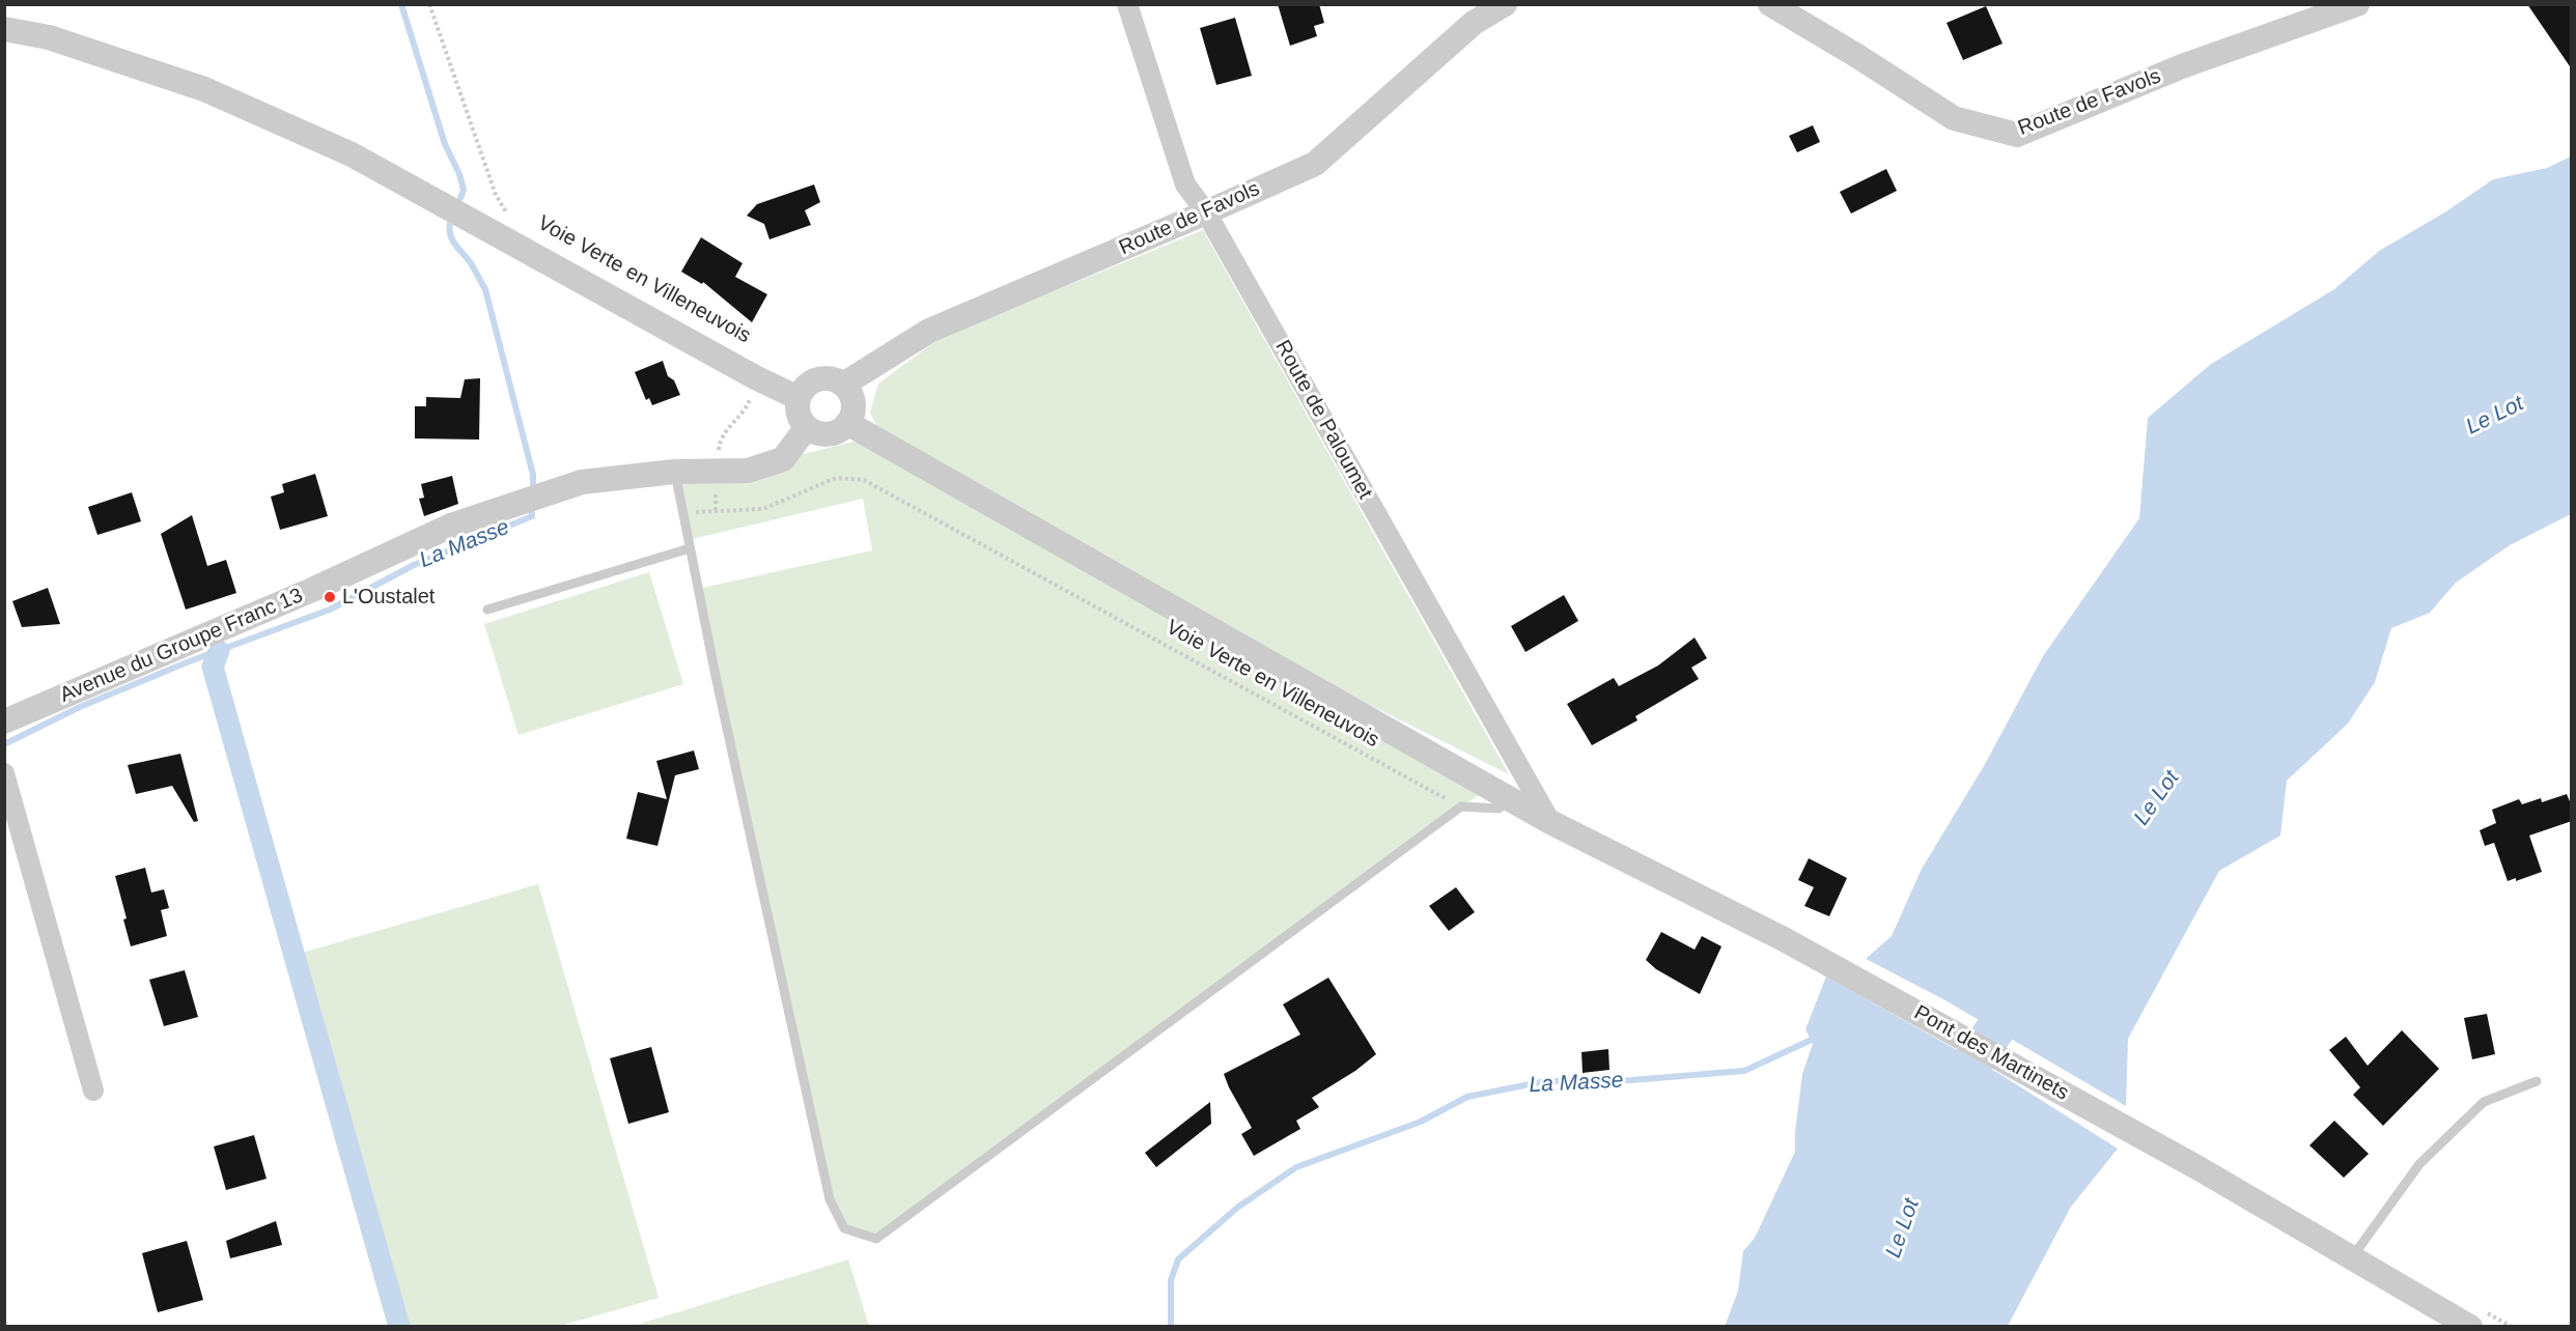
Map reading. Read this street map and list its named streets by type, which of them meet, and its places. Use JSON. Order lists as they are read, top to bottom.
{
  "streets": {
    "street": [
      "Route de Favols",
      "Route de Paloumet",
      "Avenue du Groupe Franc 13",
      "Pont des Martinets"
    ],
    "path": ["Voie Verte en Villeneuvois"]
  },
  "crossings": [
    ["Route de Favols", "Route de Paloumet"],
    ["Route de Favols", "Avenue du Groupe Franc 13"],
    ["Route de Favols", "Pont des Martinets"],
    ["Route de Paloumet", "Pont des Martinets"],
    ["Avenue du Groupe Franc 13", "Pont des Martinets"]
  ],
  "water": ["Le Lot", "La Masse"],
  "places": ["L'Oustalet"]
}
